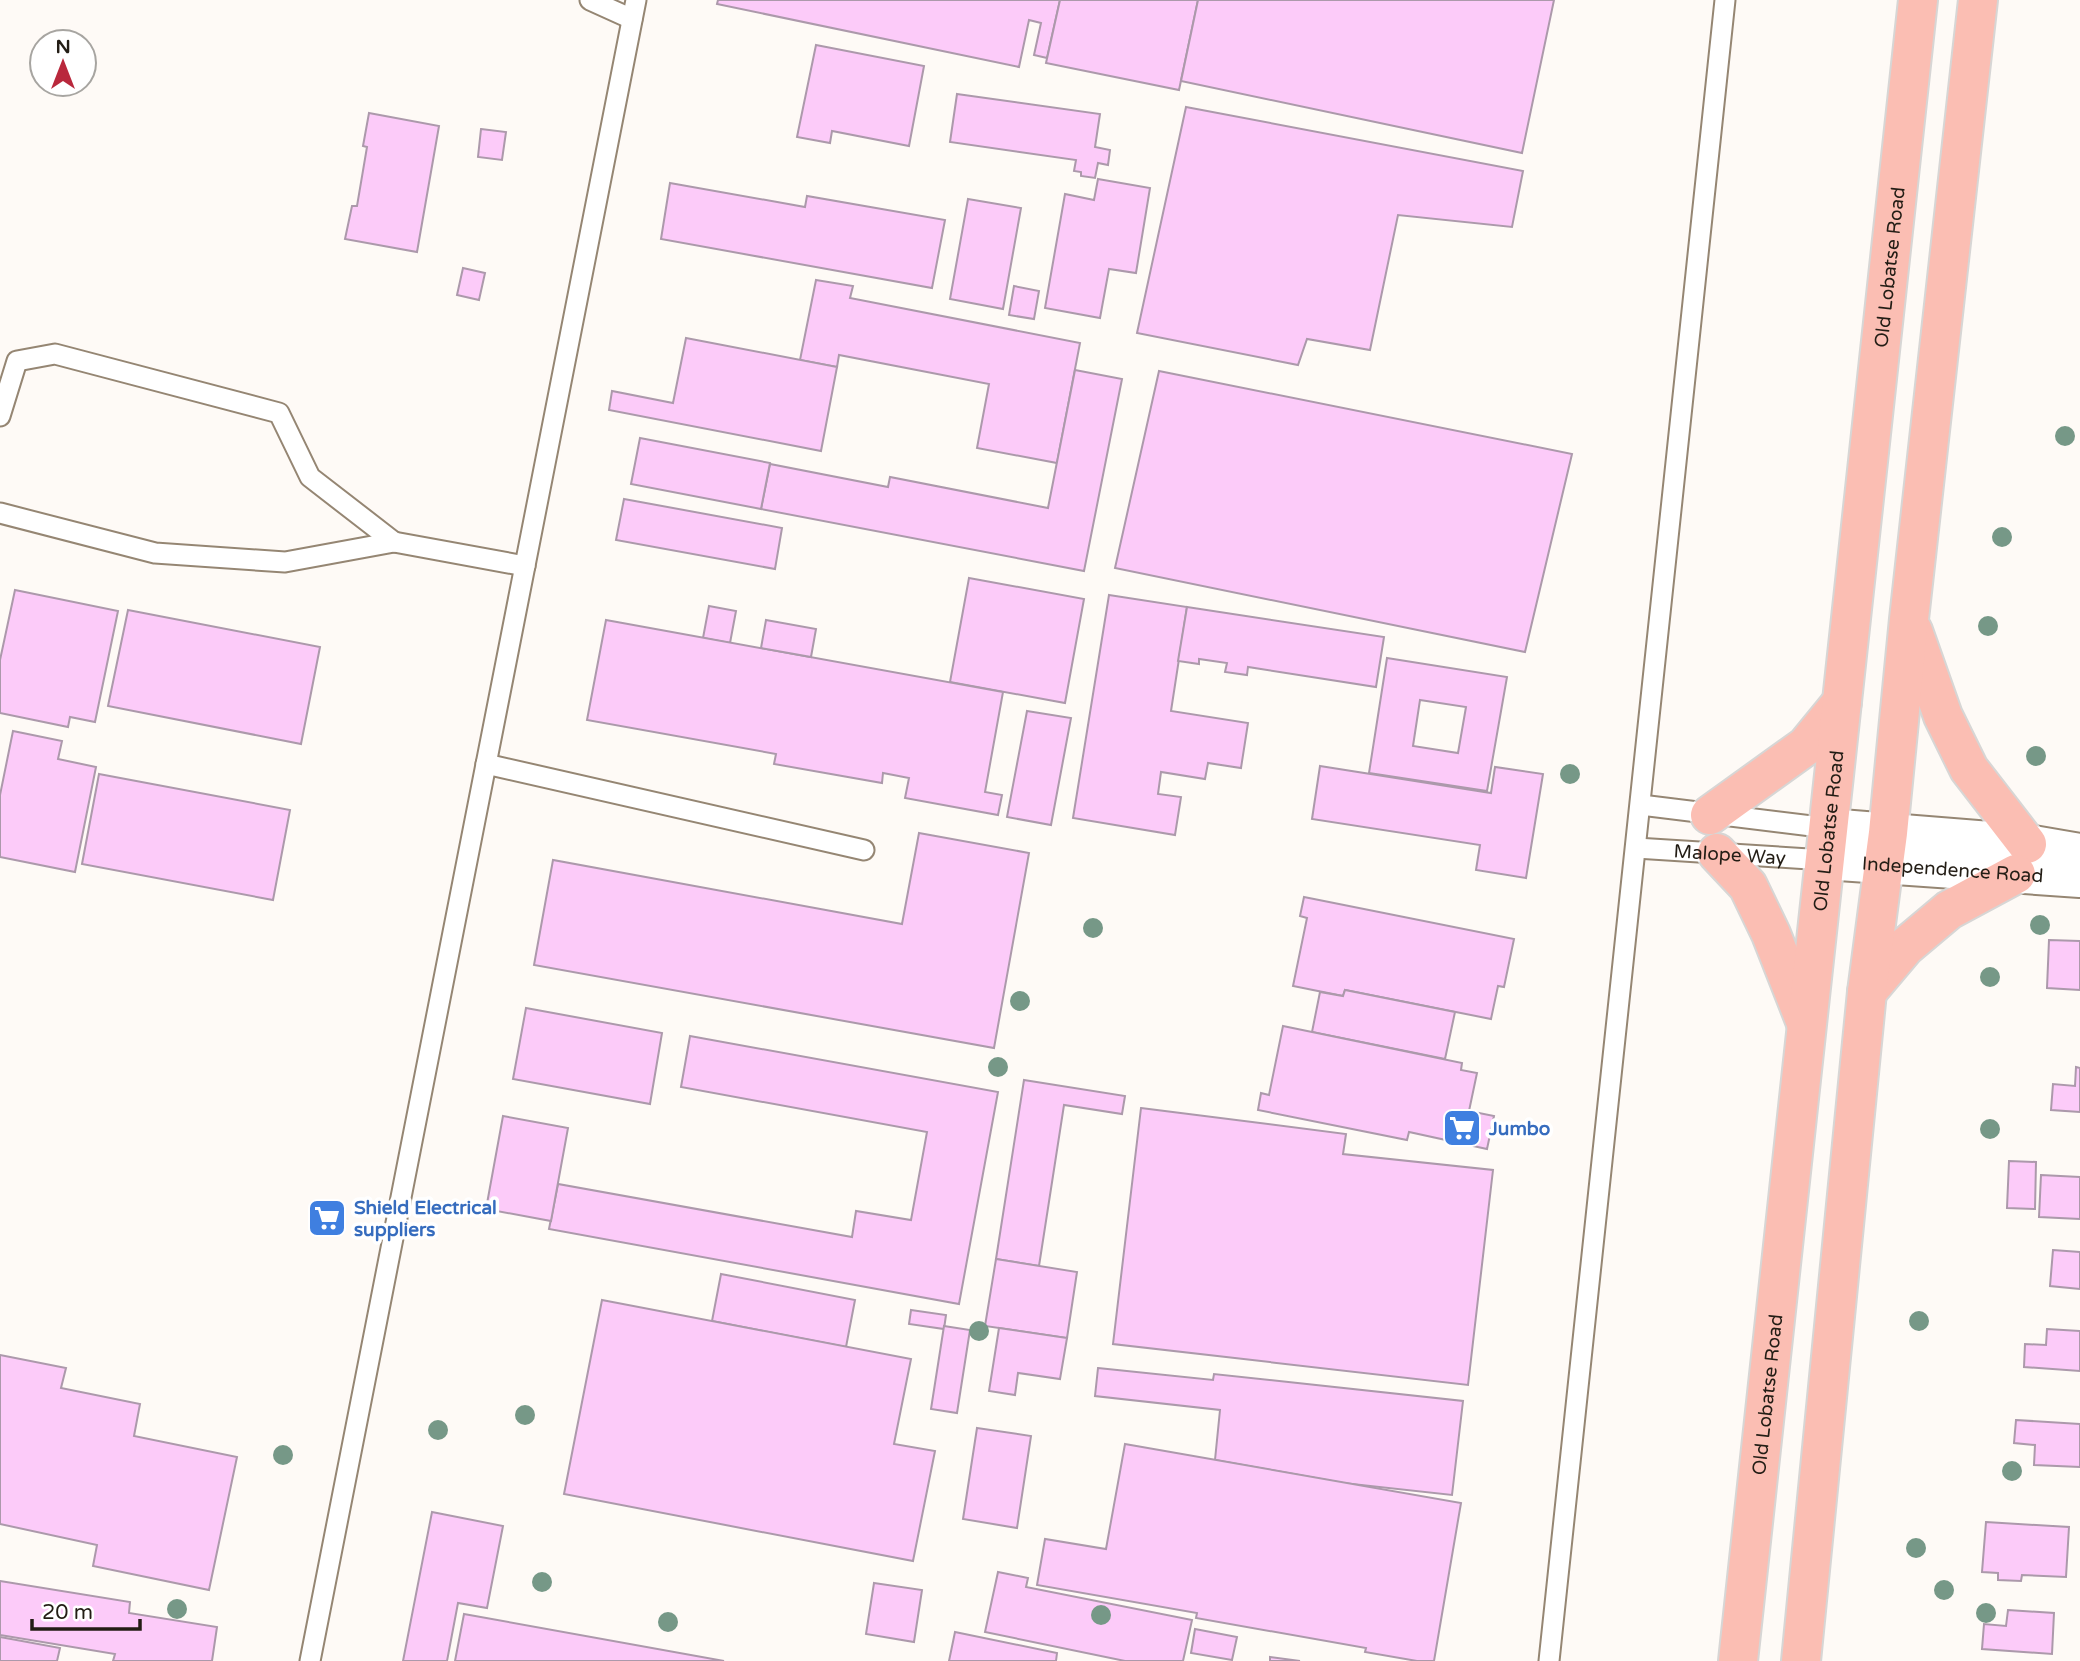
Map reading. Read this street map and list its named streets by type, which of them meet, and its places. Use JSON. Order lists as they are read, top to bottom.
{
  "streets": {
    "main road": ["Old Lobatse Road"],
    "street": ["Independence Road"],
    "lane": ["Malope Way"]
  },
  "crossings": [
    ["Old Lobatse Road", "Malope Way"],
    ["Old Lobatse Road", "Independence Road"],
    ["Malope Way", "Independence Road"]
  ],
  "places": {
    "supermarket": ["Jumbo", "Shield Electrical suppliers"]
  },
  "scale_bar": "20 m",
  "north": "top"
}
